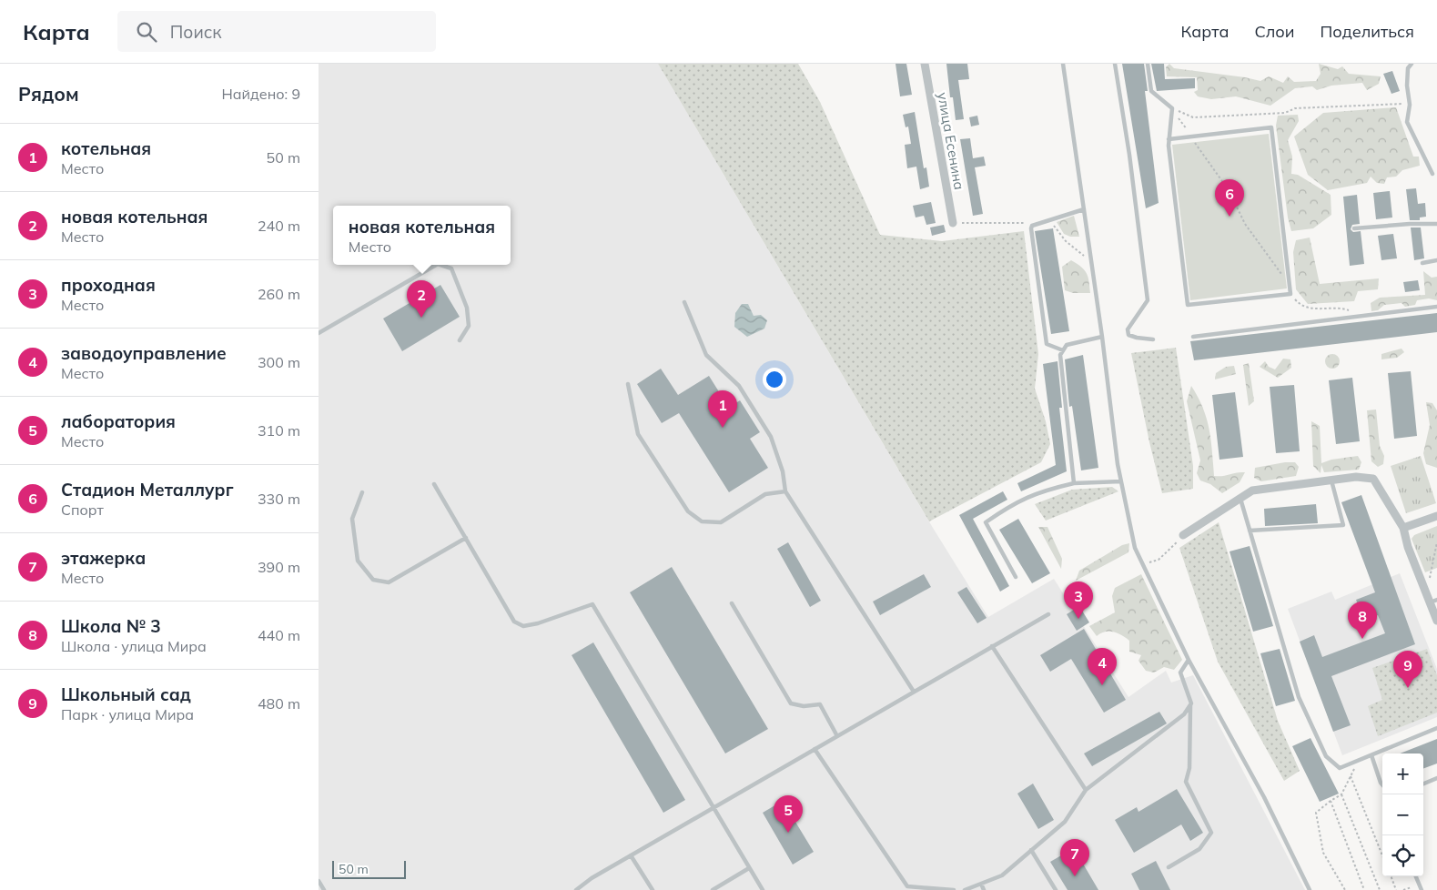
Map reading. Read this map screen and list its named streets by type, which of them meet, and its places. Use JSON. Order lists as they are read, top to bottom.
{
  "streets": {
    "street": ["улица Есенина"]
  },
  "scale_bar": "50 m",
  "page": {
    "header": "Карта",
    "search": "Поиск",
    "nav": ["Карта", "Слои", "Поделиться"],
    "heading": ["Рядом", "Найдено: 9"],
    "list": [
      {
        "mark": "1",
        "name": "котельная",
        "note": "Место",
        "value": "50 m"
      },
      {
        "mark": "2",
        "name": "новая котельная",
        "note": "Место",
        "value": "240 m"
      },
      {
        "mark": "3",
        "name": "проходная",
        "note": "Место",
        "value": "260 m"
      },
      {
        "mark": "4",
        "name": "заводоуправление",
        "note": "Место",
        "value": "300 m"
      },
      {
        "mark": "5",
        "name": "лаборатория",
        "note": "Место",
        "value": "310 m"
      },
      {
        "mark": "6",
        "name": "Стадион Металлург",
        "note": "Спорт",
        "value": "330 m"
      },
      {
        "mark": "7",
        "name": "этажерка",
        "note": "Место",
        "value": "390 m"
      },
      {
        "mark": "8",
        "name": "Школа № 3",
        "note": "Школа · улица Мира",
        "value": "440 m"
      },
      {
        "mark": "9",
        "name": "Школьный сад",
        "note": "Парк · улица Мира",
        "value": "480 m"
      }
    ],
    "pins": [
      "6",
      "2",
      "1",
      "3",
      "8",
      "4",
      "9",
      "5",
      "7"
    ],
    "popup": ["новая котельная", "Место"],
    "map_buttons": ["+", "−"],
    "scale": "50 m"
  }
}
